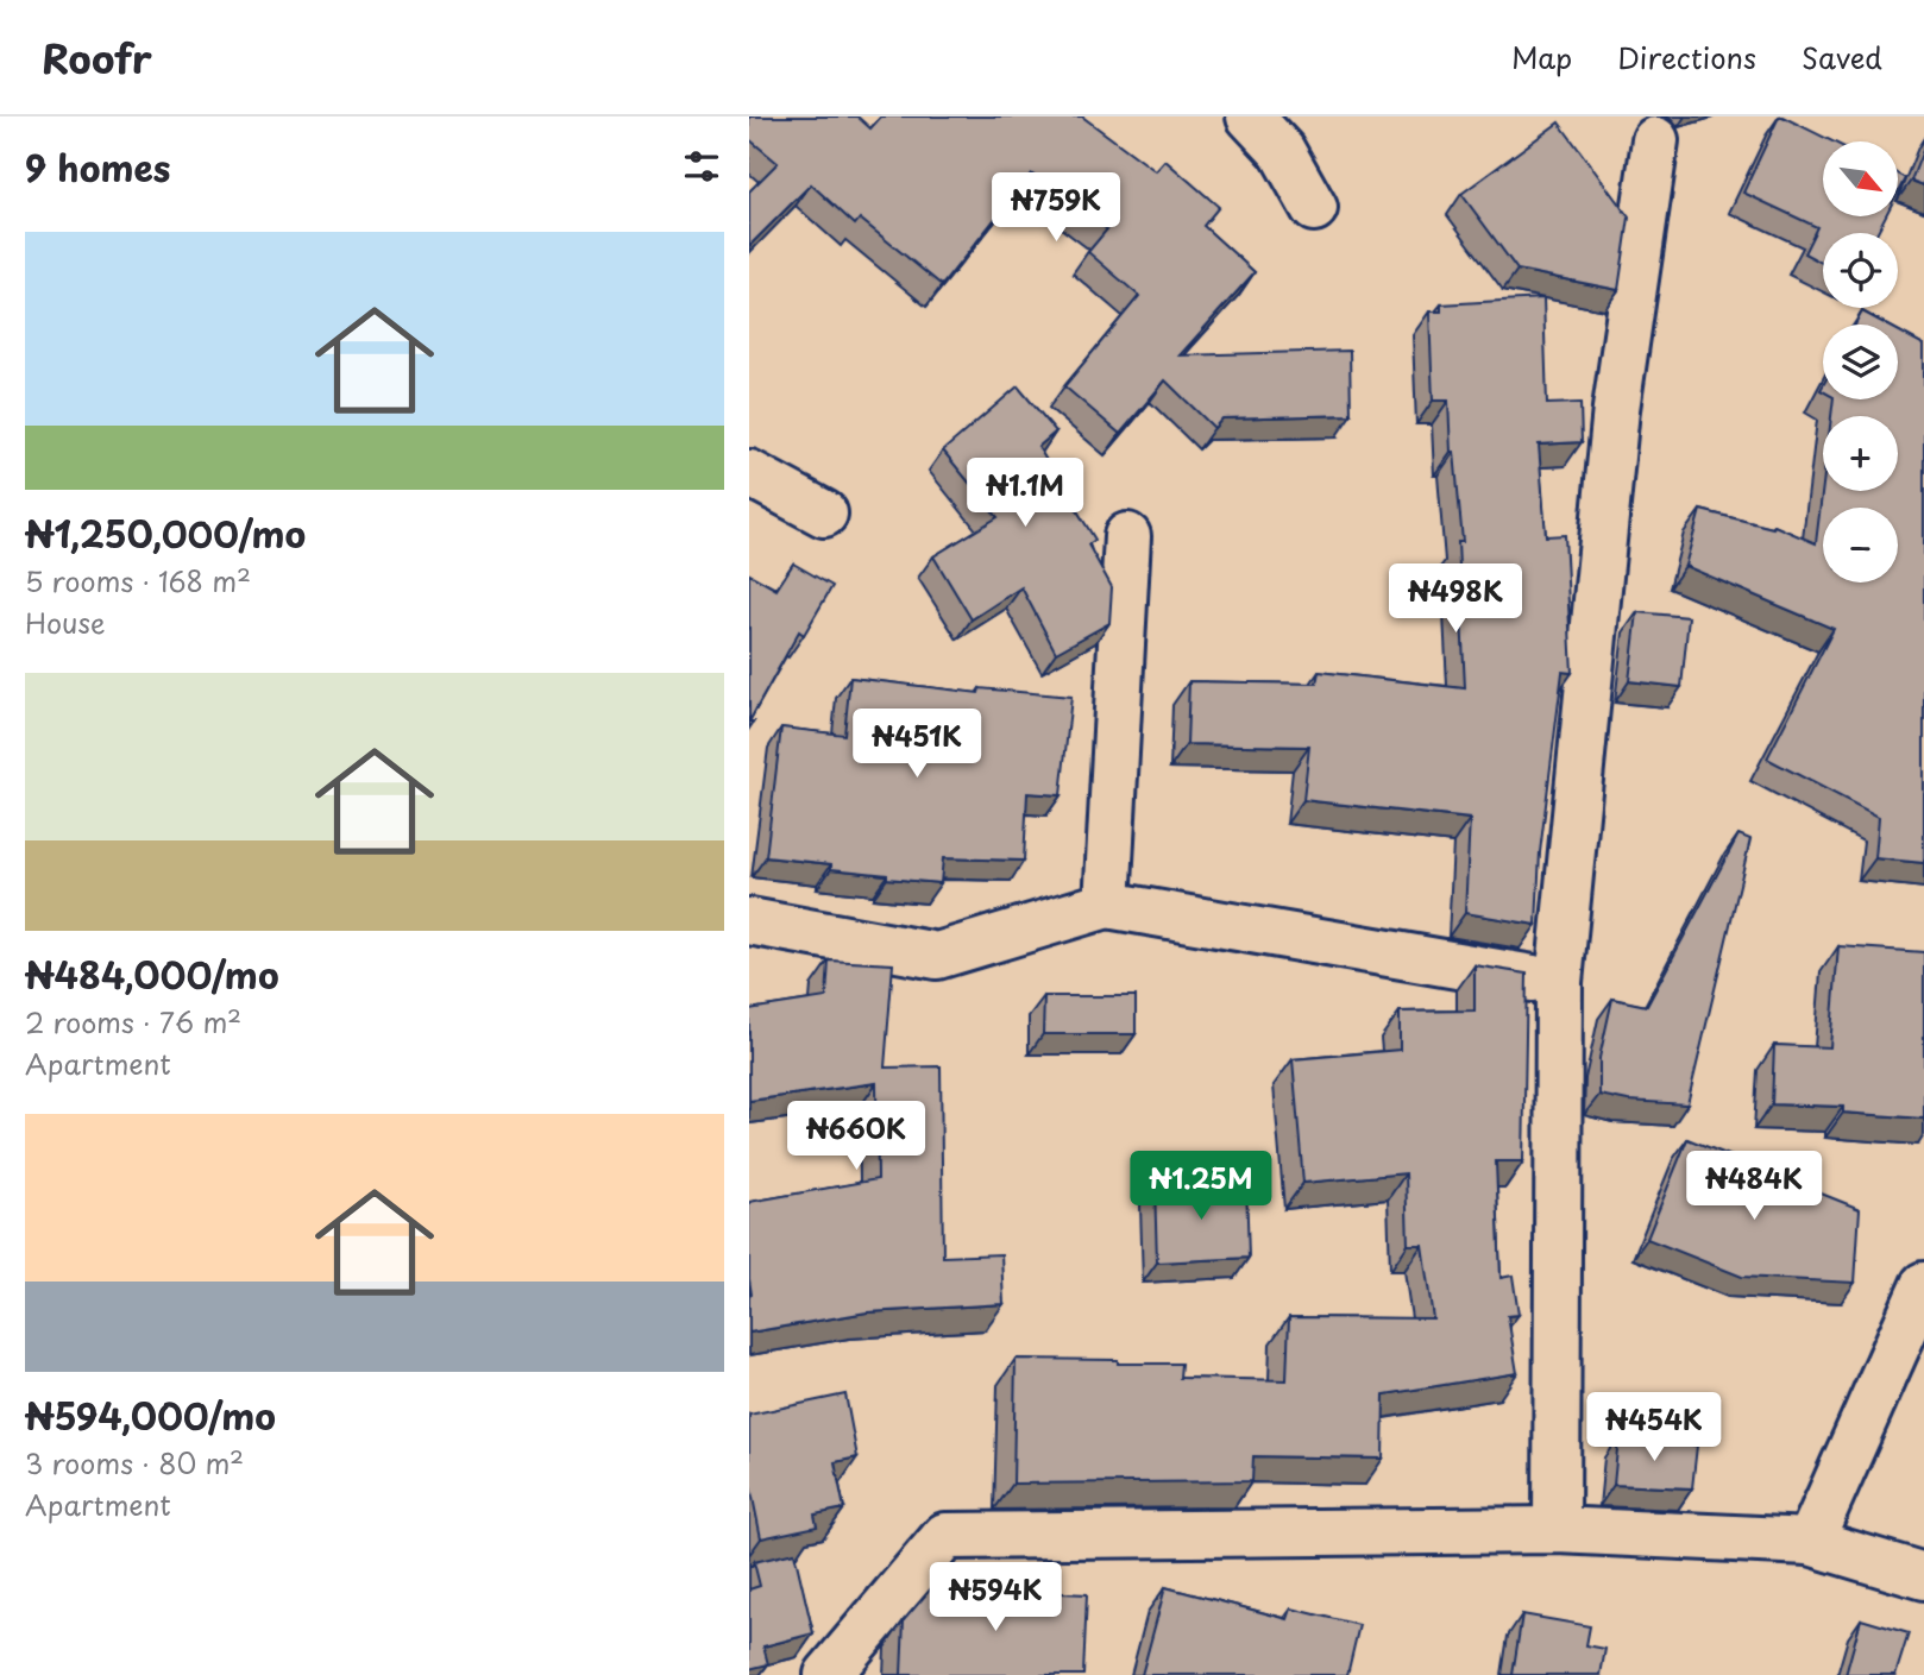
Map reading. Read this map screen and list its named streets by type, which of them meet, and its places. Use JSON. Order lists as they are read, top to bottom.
{
  "north": "bottom right",
  "page": {
    "header": "Roofr",
    "nav": ["Map", "Directions", "Saved"],
    "heading": "9 homes",
    "map_buttons": ["+", "−"],
    "price": [
      "₦759K",
      "₦1.1M",
      "₦498K",
      "₦451K",
      "₦660K",
      "₦1.25M",
      "₦484K",
      "₦454K",
      "₦594K"
    ],
    "list": [
      {
        "name": "₦1,250,000/mo",
        "note": "5 rooms · 168 m² · House"
      },
      {
        "name": "₦484,000/mo",
        "note": "2 rooms · 76 m² · Apartment"
      },
      {
        "name": "₦594,000/mo",
        "note": "3 rooms · 80 m² · Apartment"
      }
    ]
  }
}
